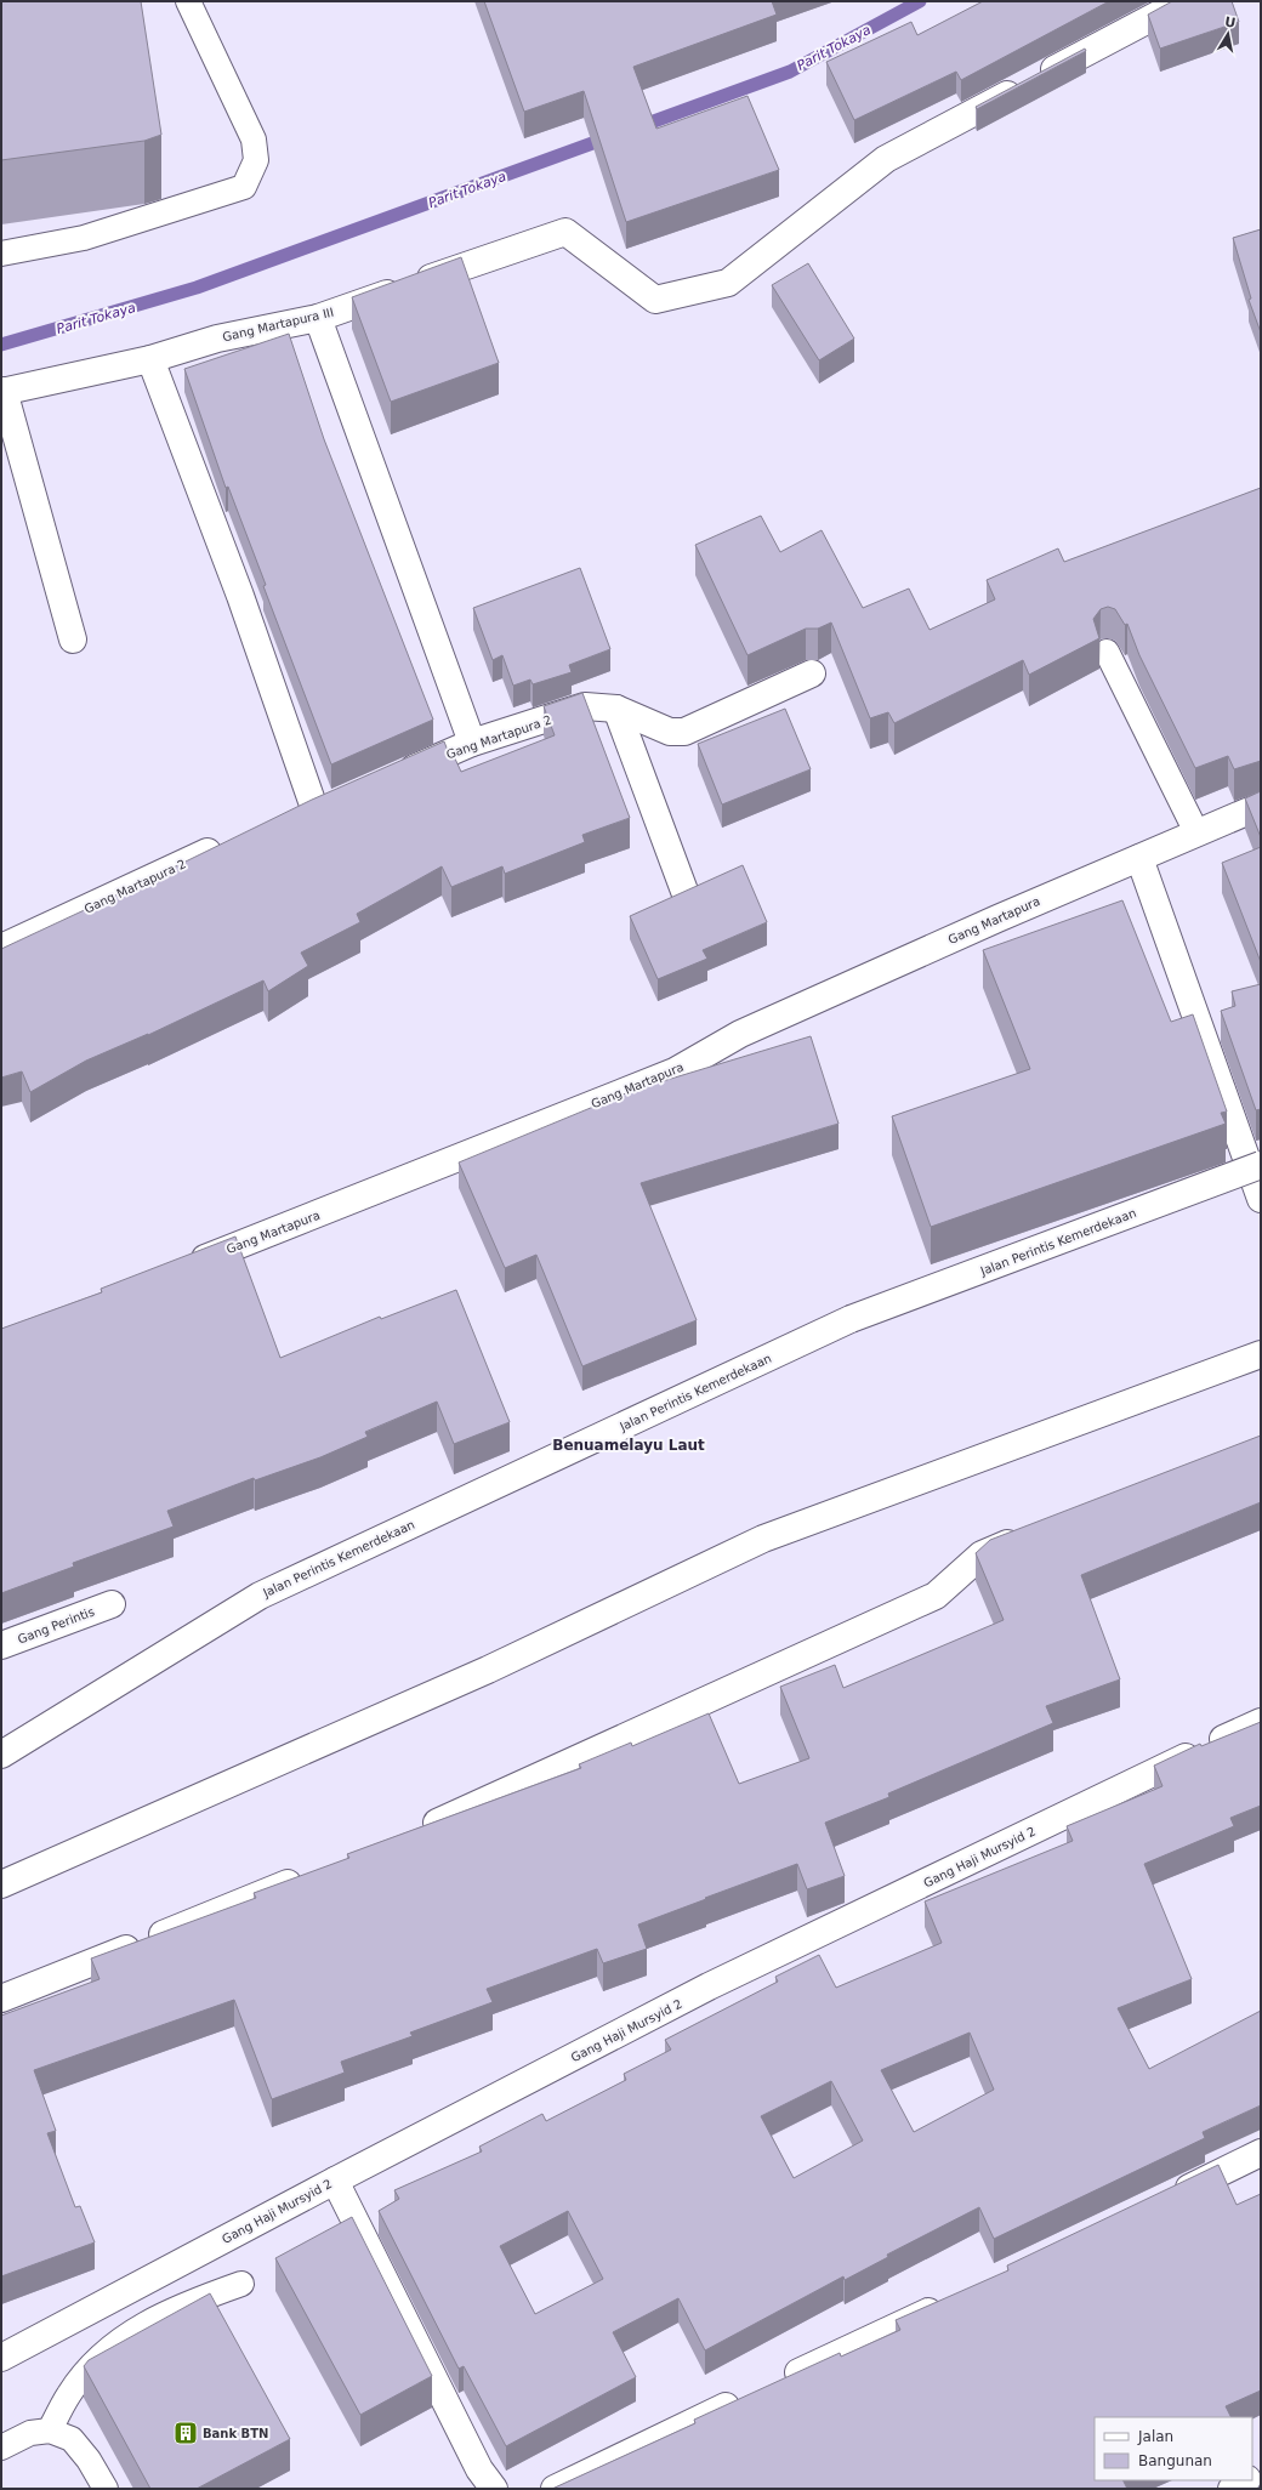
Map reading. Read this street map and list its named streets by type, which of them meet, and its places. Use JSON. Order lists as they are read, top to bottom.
{
  "streets": {
    "main road": [
      "Gang Martapura III",
      "Gang Martapura 2",
      "Gang Martapura",
      "Jalan Perintis Kemerdekaan",
      "Gang Perintis",
      "Gang Haji Mursyid 2"
    ]
  },
  "districts": ["Benuamelayu Laut"],
  "water": ["Parit Tokaya"],
  "places": {
    "building": ["Bank BTN"]
  },
  "legend": ["Jalan", "Bangunan"],
  "north": "top"
}
